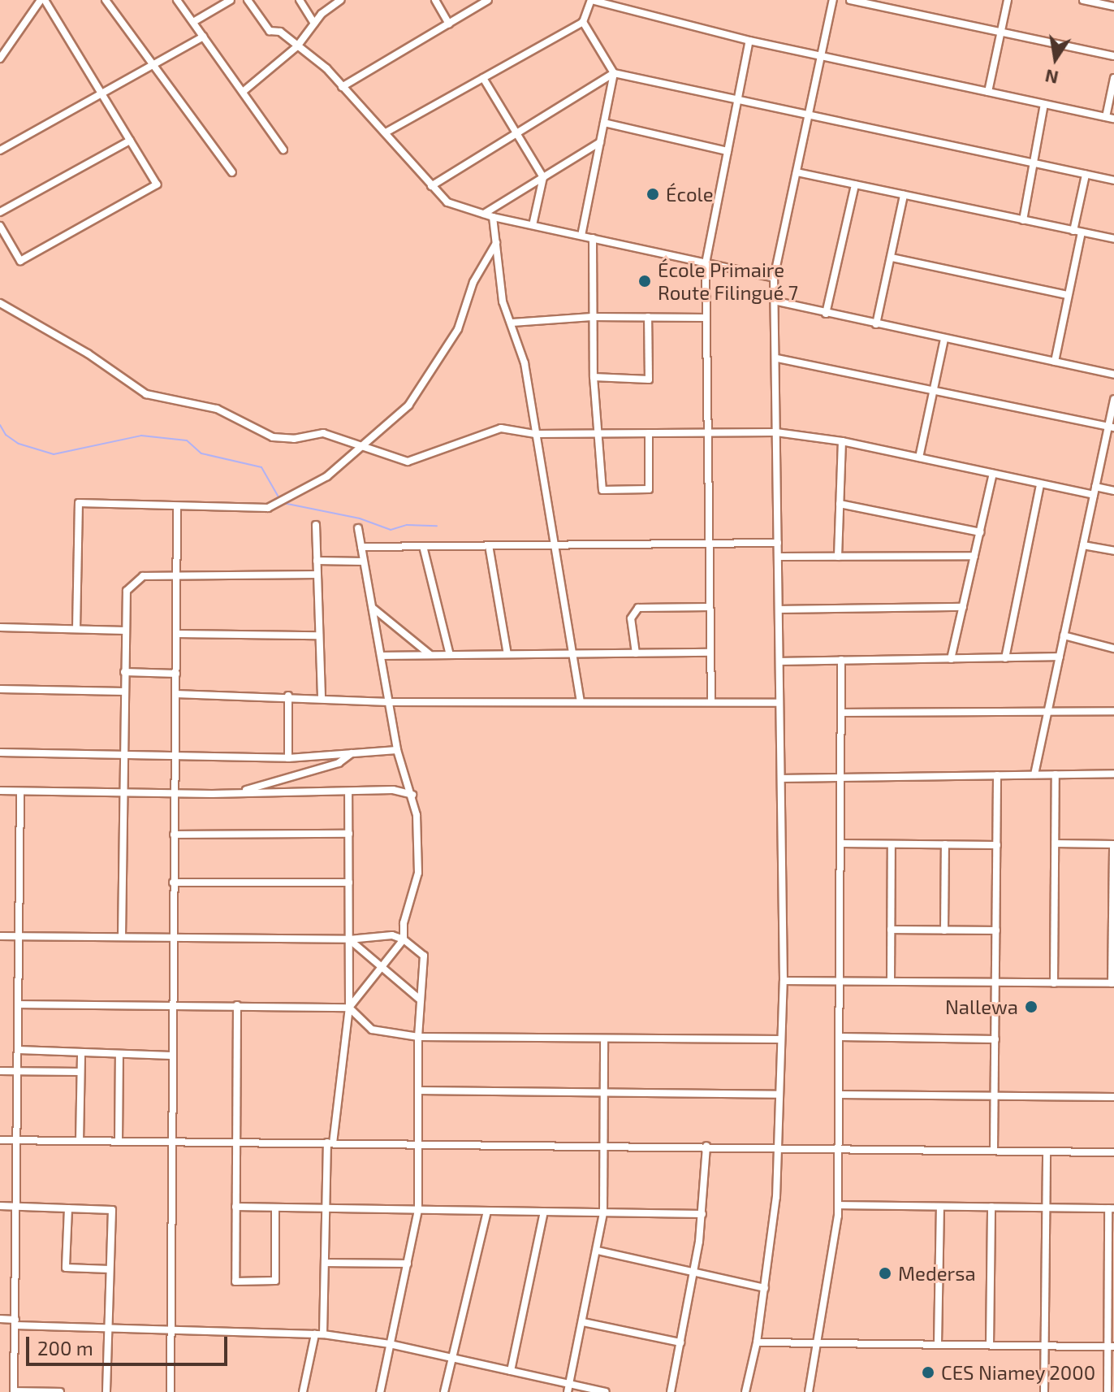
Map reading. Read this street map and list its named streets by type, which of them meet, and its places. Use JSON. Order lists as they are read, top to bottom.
{
  "places": [
    "École",
    "École Primaire Route Filingué 7",
    "Nallewa",
    "Medersa",
    "CES Niamey 2000"
  ],
  "scale_bar": "200 m",
  "north": "bottom"
}
